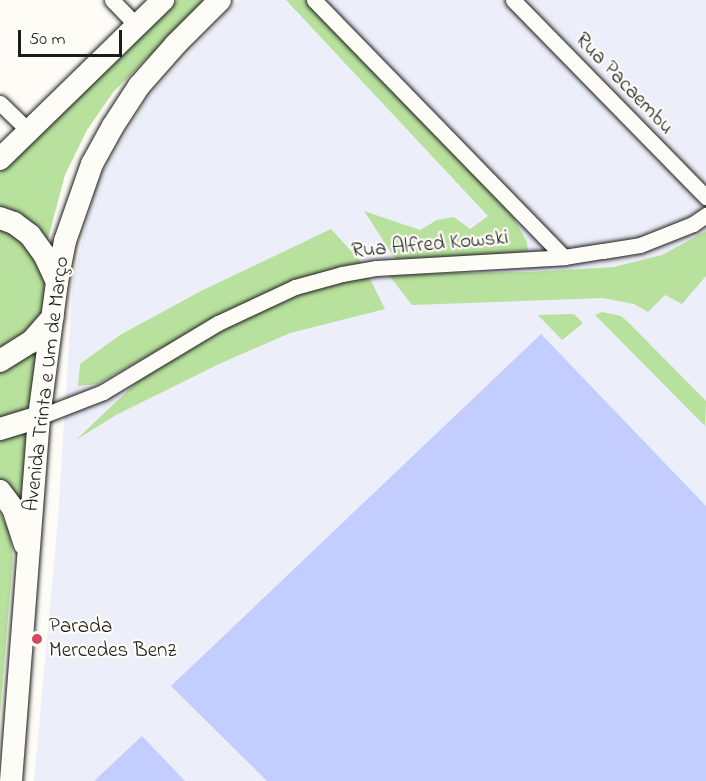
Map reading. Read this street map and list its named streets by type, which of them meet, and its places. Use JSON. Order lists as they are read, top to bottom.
{
  "streets": {
    "main road": ["Avenida Trinta e Um de Março"],
    "street": ["Rua Pacaembu", "Rua Alfred Kowski"]
  },
  "crossings": [
    ["Rua Alfred Kowski", "Avenida Trinta e Um de Março"]
  ],
  "places": ["Parada Mercedes Benz"],
  "scale_bar": "50 m"
}
